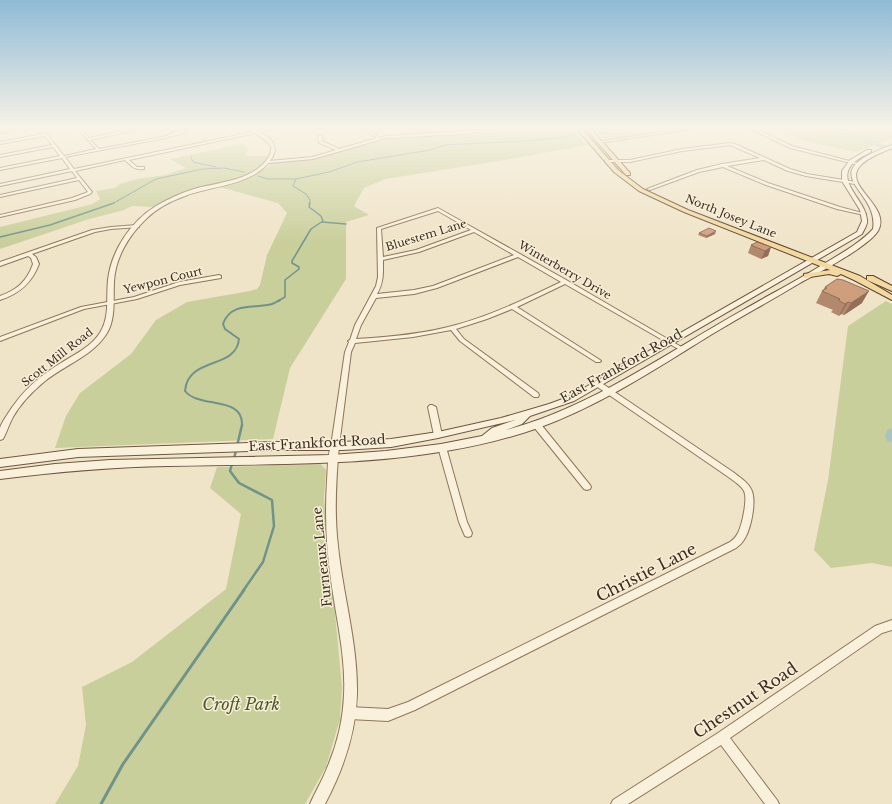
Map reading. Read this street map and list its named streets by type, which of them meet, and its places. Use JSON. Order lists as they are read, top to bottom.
{
  "streets": {
    "main road": ["North Josey Lane", "East Frankford Road"],
    "street": [
      "Bluestem Lane",
      "Winterberry Drive",
      "Yewpon Court",
      "Scott Mill Road",
      "Furneaux Lane",
      "Christie Lane",
      "Chestnut Road"
    ]
  },
  "crossings": [
    ["North Josey Lane", "East Frankford Road"],
    ["Bluestem Lane", "Winterberry Drive"],
    ["Bluestem Lane", "Furneaux Lane"],
    ["Winterberry Drive", "East Frankford Road"],
    ["Winterberry Drive", "Furneaux Lane"],
    ["Yewpon Court", "Scott Mill Road"],
    ["East Frankford Road", "Furneaux Lane"],
    ["East Frankford Road", "Christie Lane"],
    ["Furneaux Lane", "Christie Lane"]
  ],
  "parks": ["Croft Park"]
}
